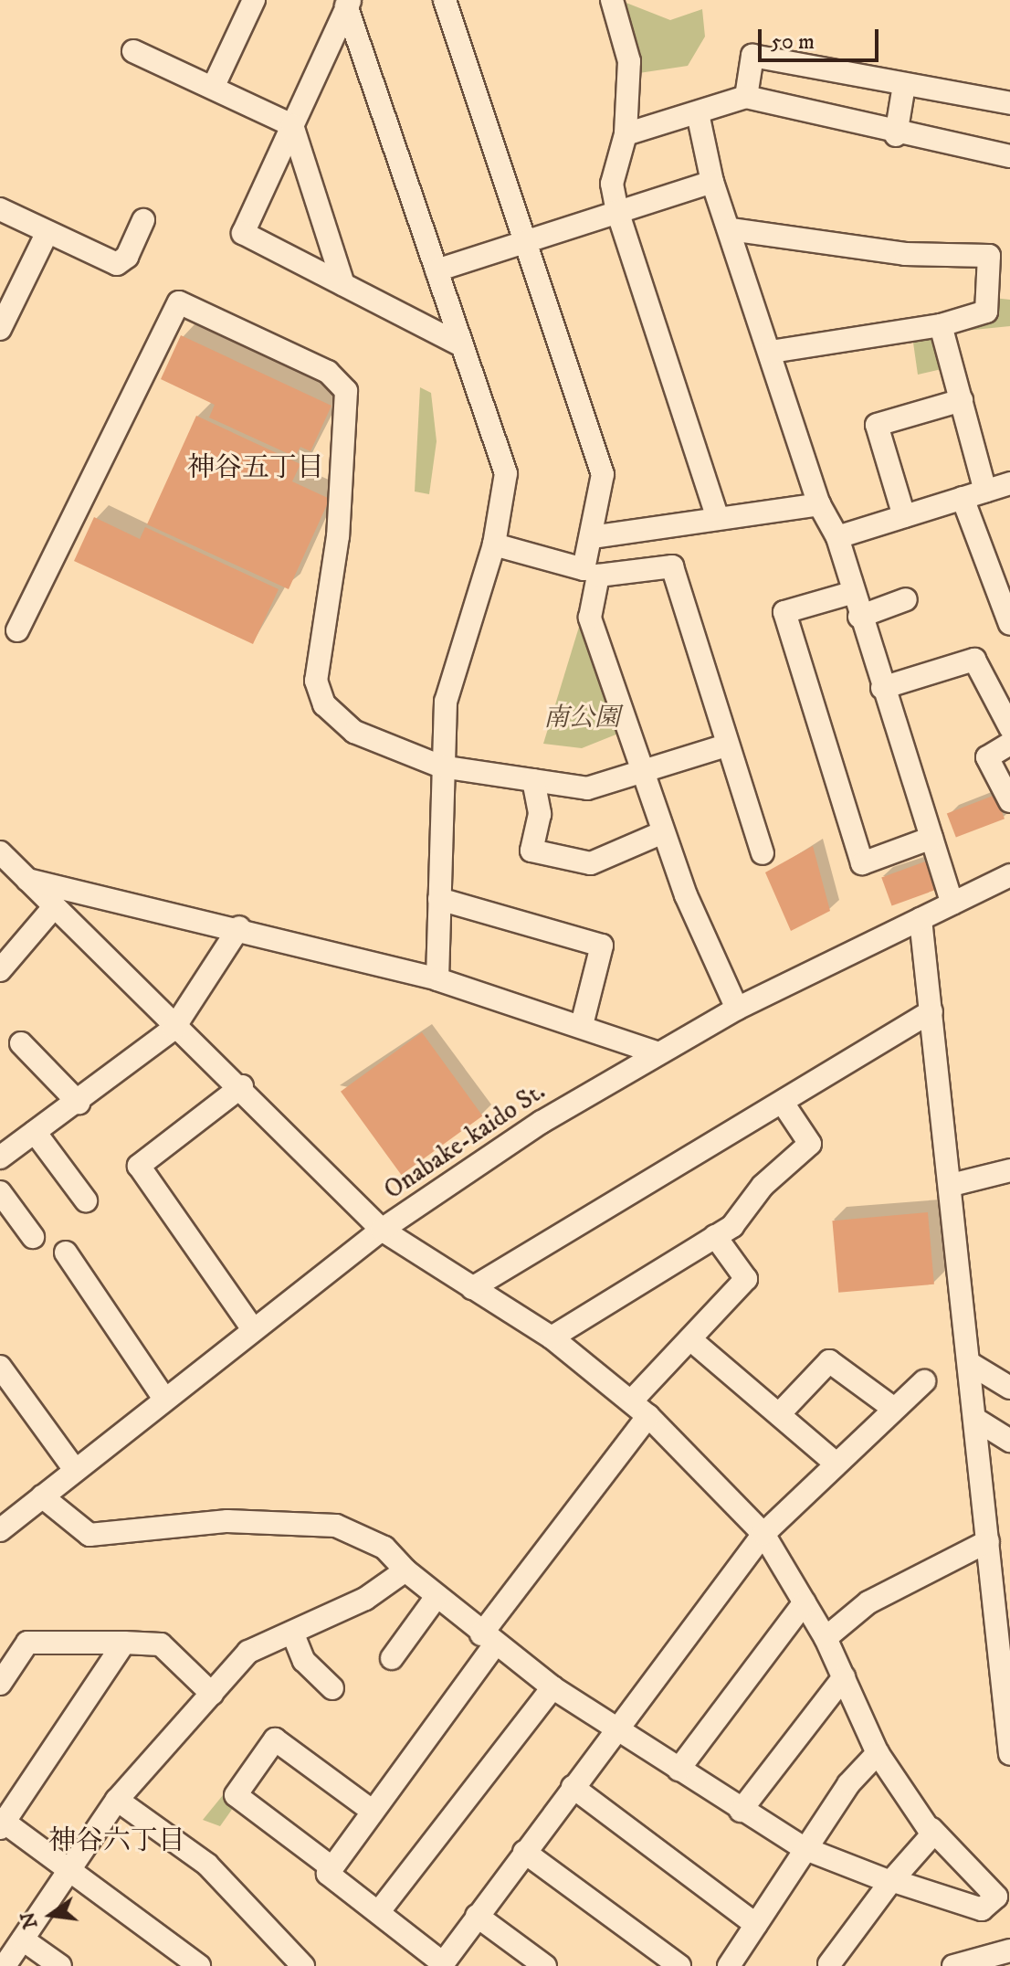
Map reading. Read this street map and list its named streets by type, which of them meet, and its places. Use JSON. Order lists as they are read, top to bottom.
{
  "streets": {
    "street": ["Onabake-kaido St."]
  },
  "districts": ["神谷五丁目", "神谷六丁目"],
  "parks": ["南公園"],
  "scale_bar": "50 m",
  "north": "left"
}
